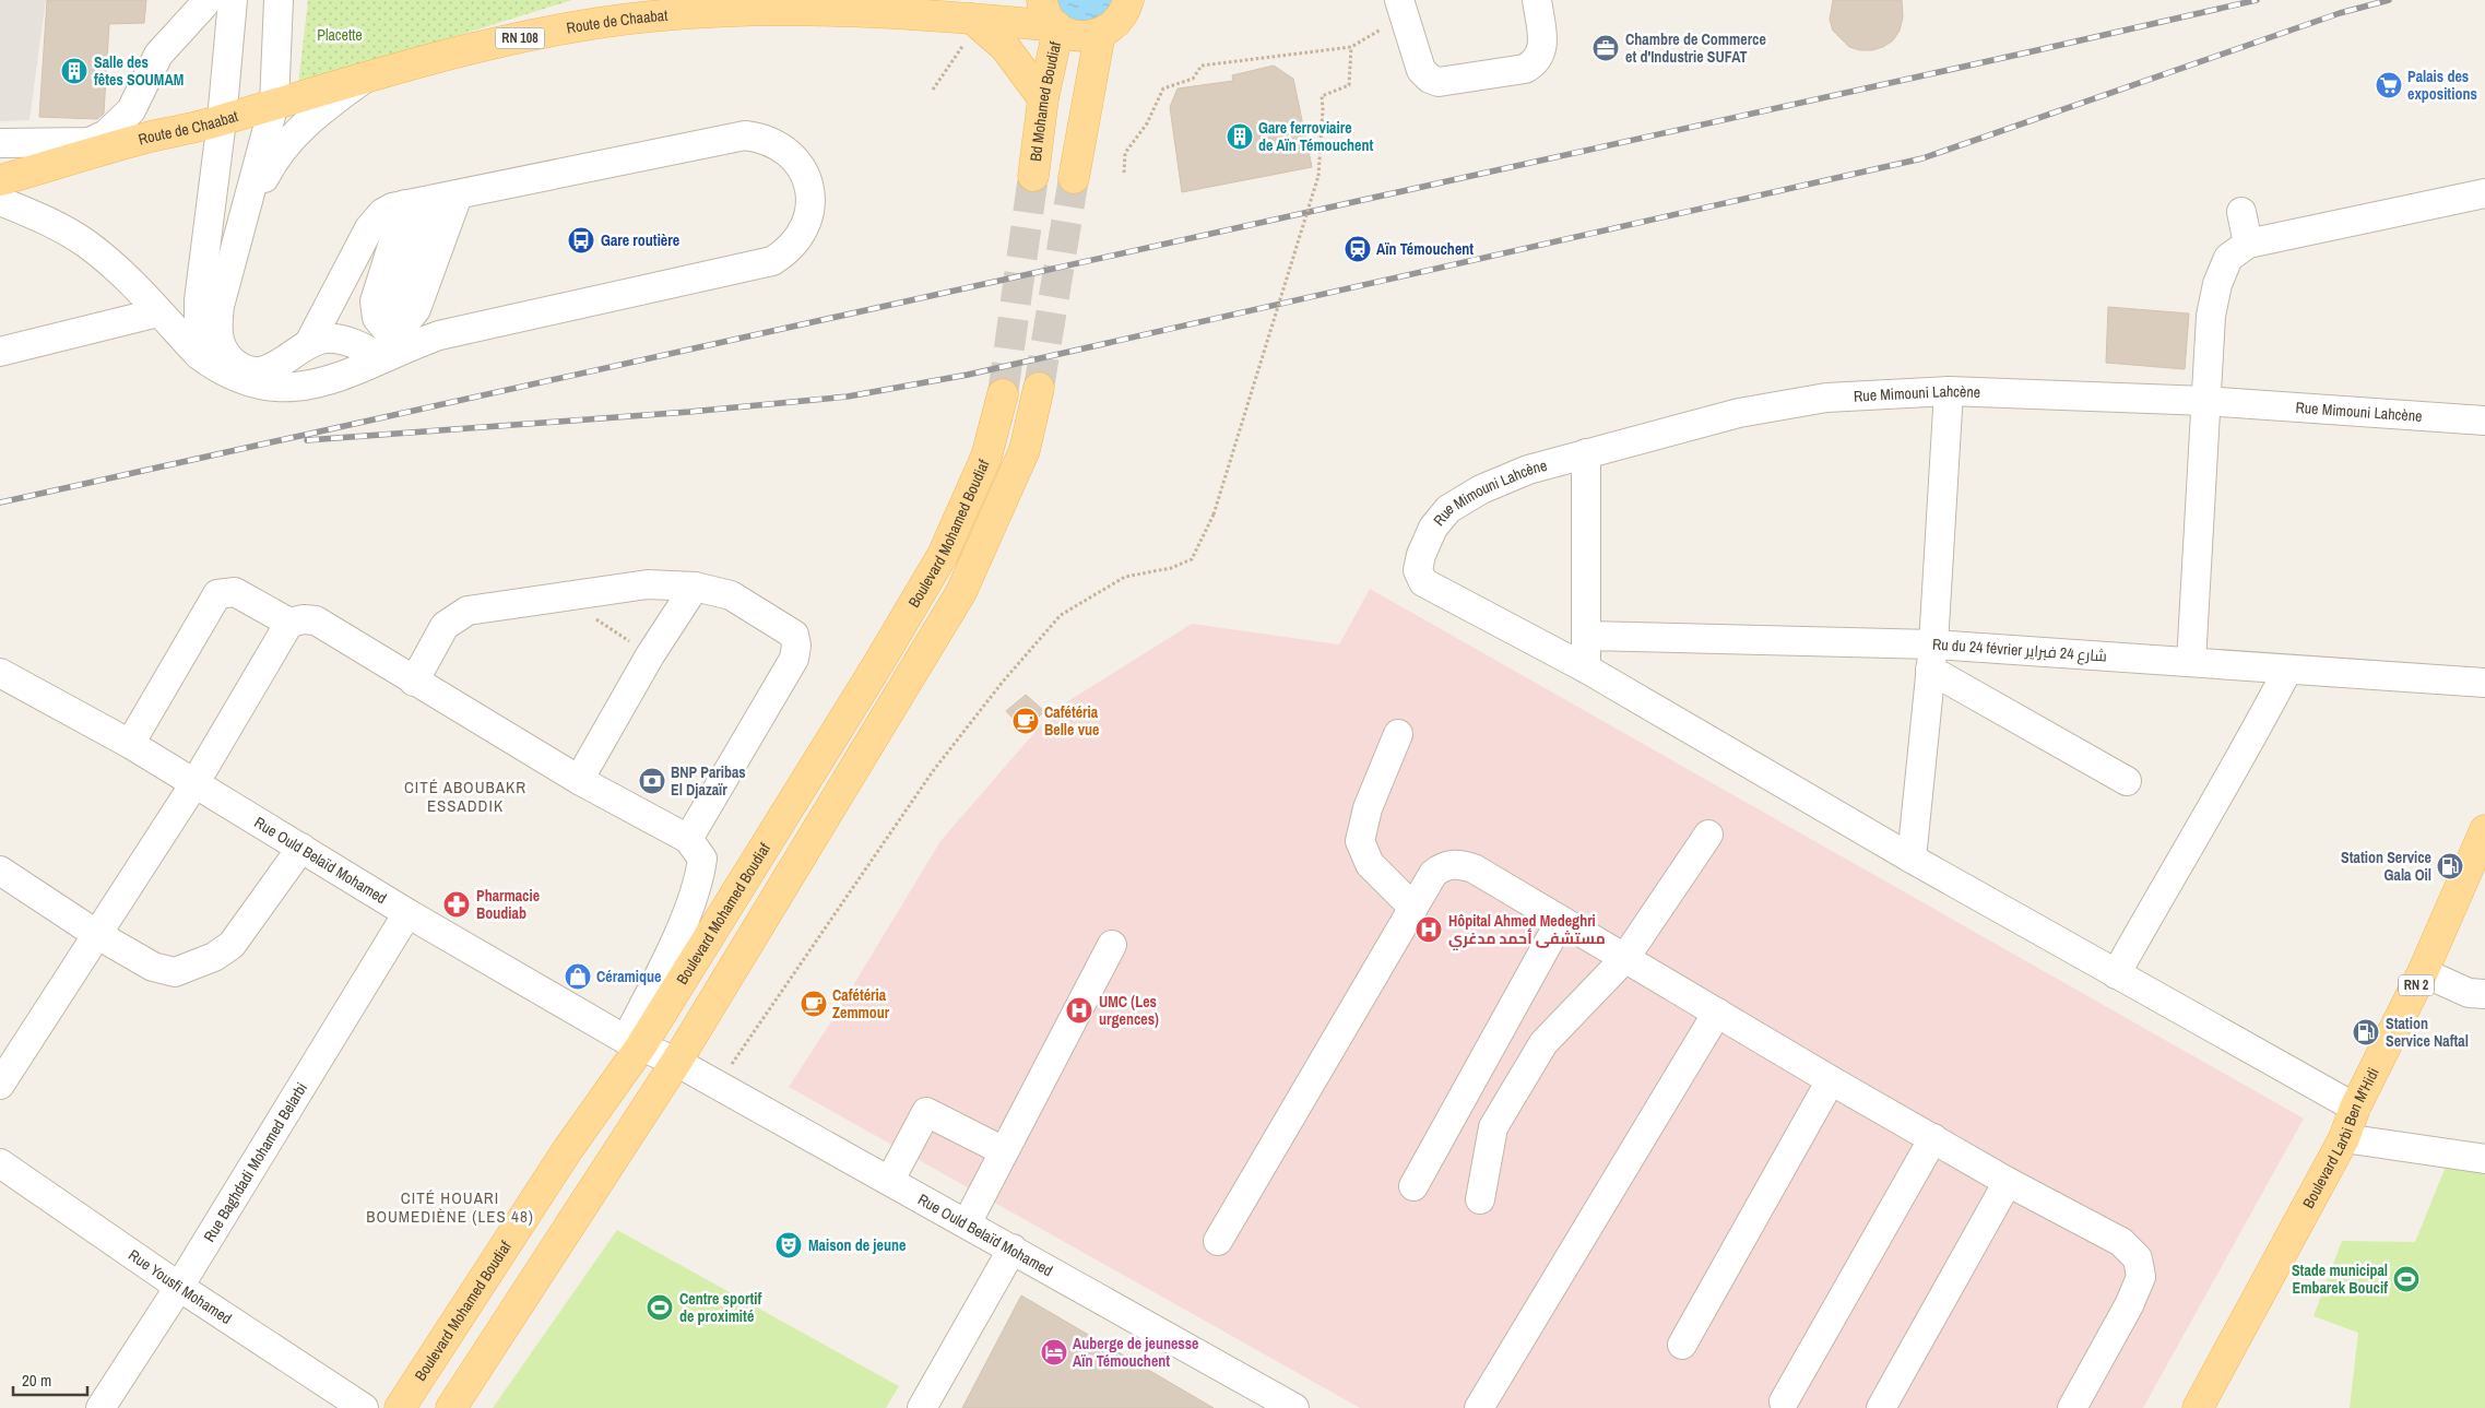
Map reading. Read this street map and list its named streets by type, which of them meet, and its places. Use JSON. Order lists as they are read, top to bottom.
{
  "streets": {
    "main road": [
      "Route de Chaabat",
      "RN 108",
      "Bd Mohamed Boudiaf",
      "Boulevard Mohamed Boudiaf",
      "RN 2",
      "Boulevard Larbi Ben M'Hidi"
    ],
    "street": [
      "Rue Mimouni Lahcène",
      "Ru du 24 février شارع 24 فبراير",
      "Rue Ould Belaïd Mohamed",
      "Rue Baghdadi Mohamed Belarbi",
      "Rue Yousfi Mohamed"
    ]
  },
  "crossings": [
    ["Route de Chaabat", "Bd Mohamed Boudiaf"],
    ["Boulevard Mohamed Boudiaf", "Rue Ould Belaïd Mohamed"],
    ["Rue Ould Belaïd Mohamed", "Rue Baghdadi Mohamed Belarbi"],
    ["Rue Baghdadi Mohamed Belarbi", "Rue Yousfi Mohamed"]
  ],
  "districts": ["CITÉ ABOUBAKR ESSADDIK", "CITÉ HOUARI BOUMEDIÈNE (LES 48)"],
  "parks": ["Placette"],
  "places": {
    "office": ["Chambre de Commerce et d'Industrie SUFAT"],
    "building": ["Salle des fêtes SOUMAM", "Gare ferroviaire de Aïn Témouchent"],
    "supermarket": ["Palais des expositions"],
    "bus stop": ["Gare routière"],
    "station": ["Aïn Témouchent"],
    "cafe": ["Cafétéria Belle vue", "Cafétéria Zemmour"],
    "bank": ["BNP Paribas El Djazaïr"],
    "fuel station": ["Station Service Gala Oil", "Station Service Naftal"],
    "pharmacy": ["Pharmacie Boudiab"],
    "hospital": ["Hôpital Ahmed Medeghri مستشفى أحمد مدغري", "UMC (Les urgences)"],
    "shop": ["Céramique"],
    "theatre": ["Maison de jeune"],
    "sports": ["Stade municipal Embarek Boucif", "Centre sportif de proximité"],
    "hotel": ["Auberge de jeunesse Aïn Témouchent"]
  },
  "scale_bar": "20 m"
}
